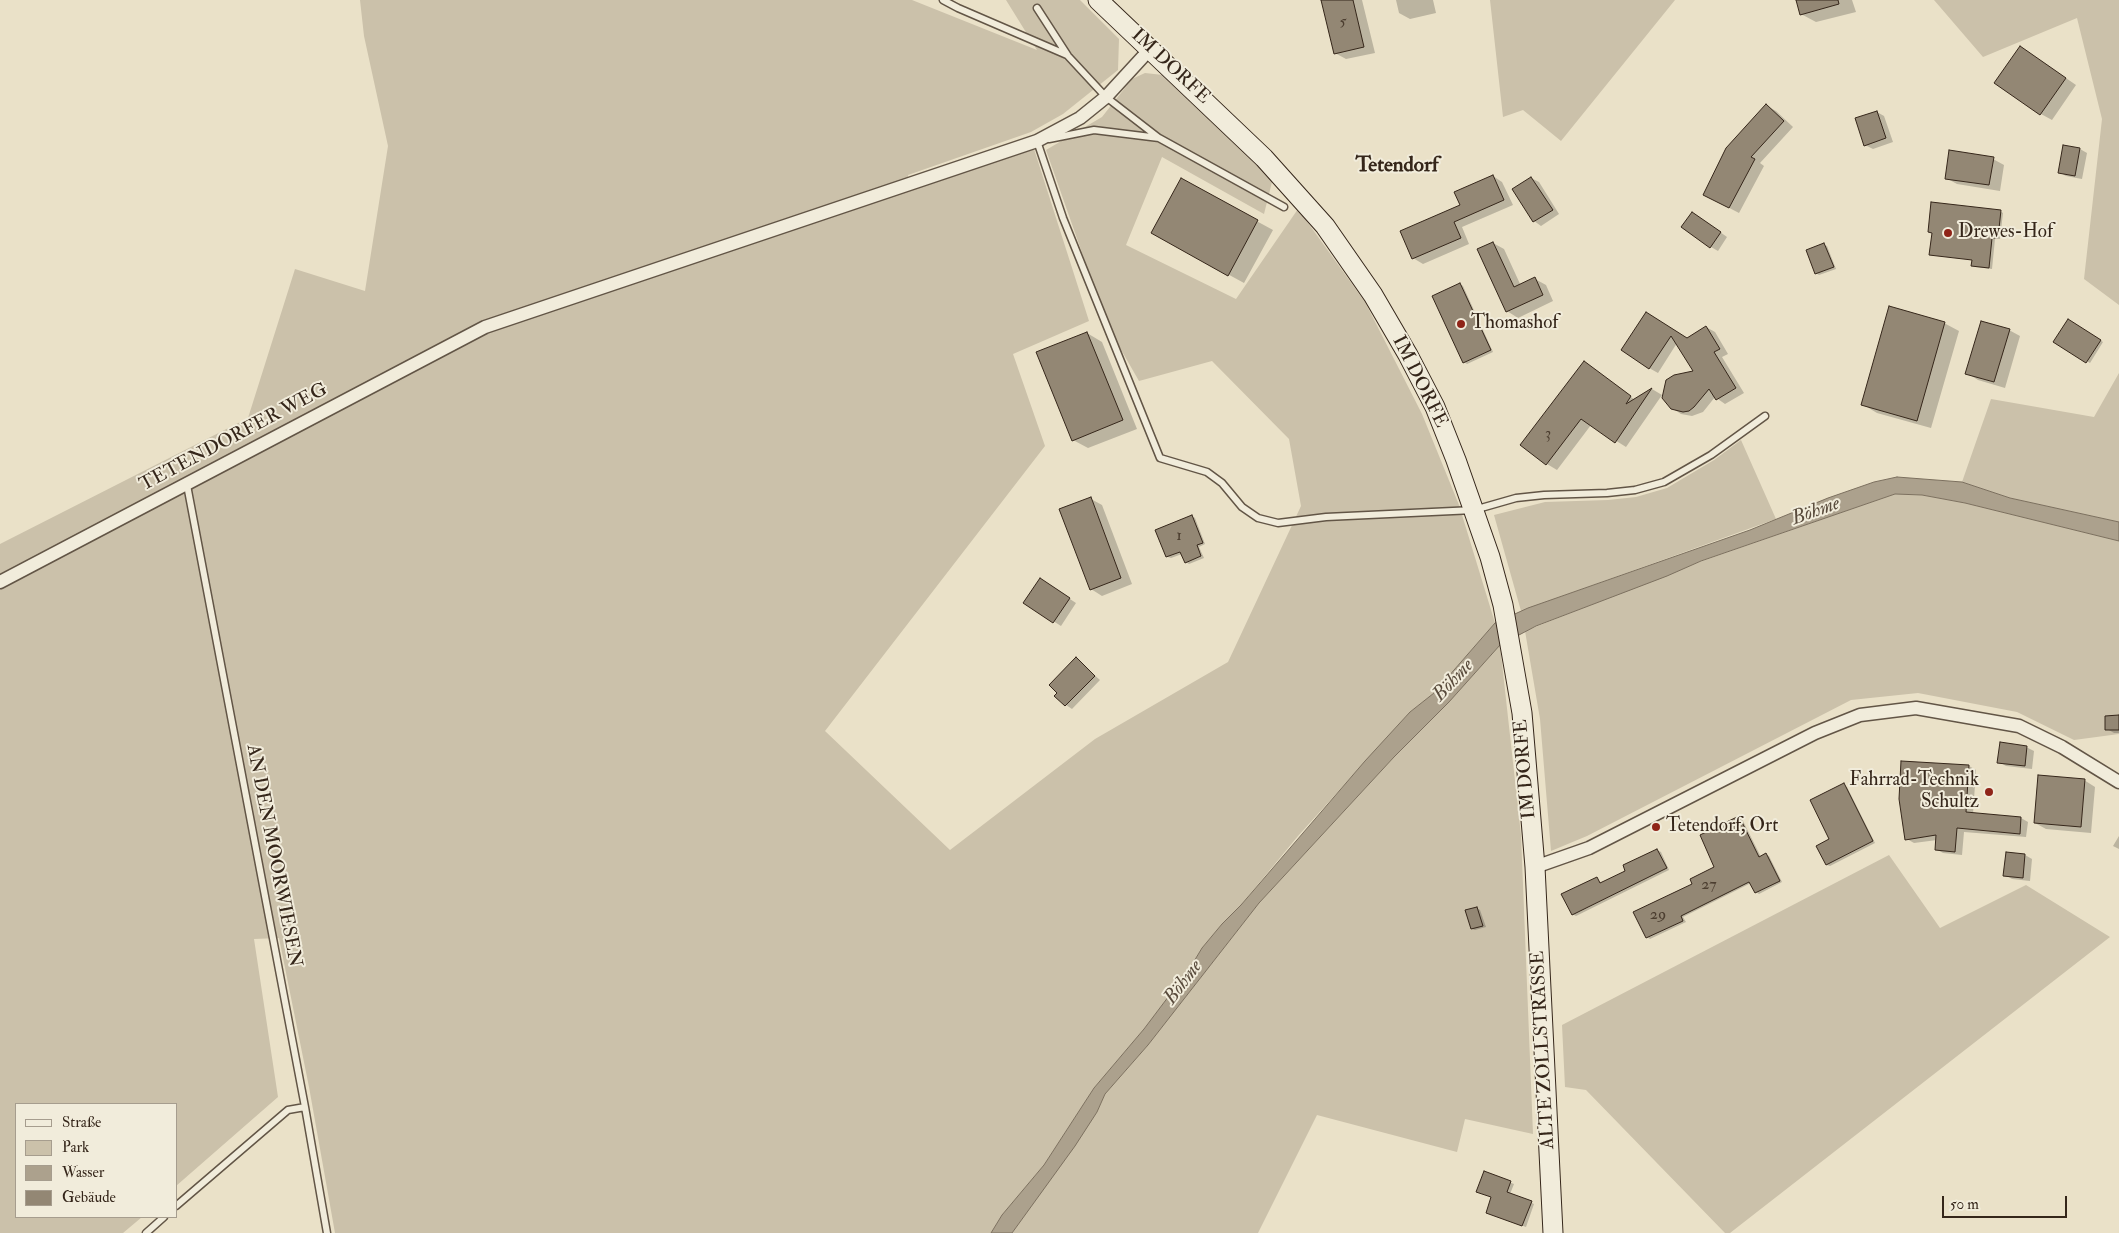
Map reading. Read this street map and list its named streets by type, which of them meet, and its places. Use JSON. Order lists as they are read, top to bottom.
{
  "streets": {
    "street": ["IM DORFE", "TETENDORFER WEG", "ALTE ZOLLSTRASSE"],
    "lane": ["AN DEN MOORWIESEN"]
  },
  "crossings": [
    ["IM DORFE", "TETENDORFER WEG"],
    ["IM DORFE", "ALTE ZOLLSTRASSE"],
    ["TETENDORFER WEG", "AN DEN MOORWIESEN"]
  ],
  "districts": ["Tetendorf"],
  "water": ["Böhme"],
  "places": [
    "Drewes-Hof",
    "Thomashof",
    "Fahrrad-Technik Schultz",
    "Tetendorf, Ort"
  ],
  "house_numbers": [
    "5",
    "3",
    "1",
    "27",
    "29"
  ],
  "legend": [
    "Straße",
    "Park",
    "Wasser",
    "Gebäude"
  ],
  "scale_bar": "50 m"
}
